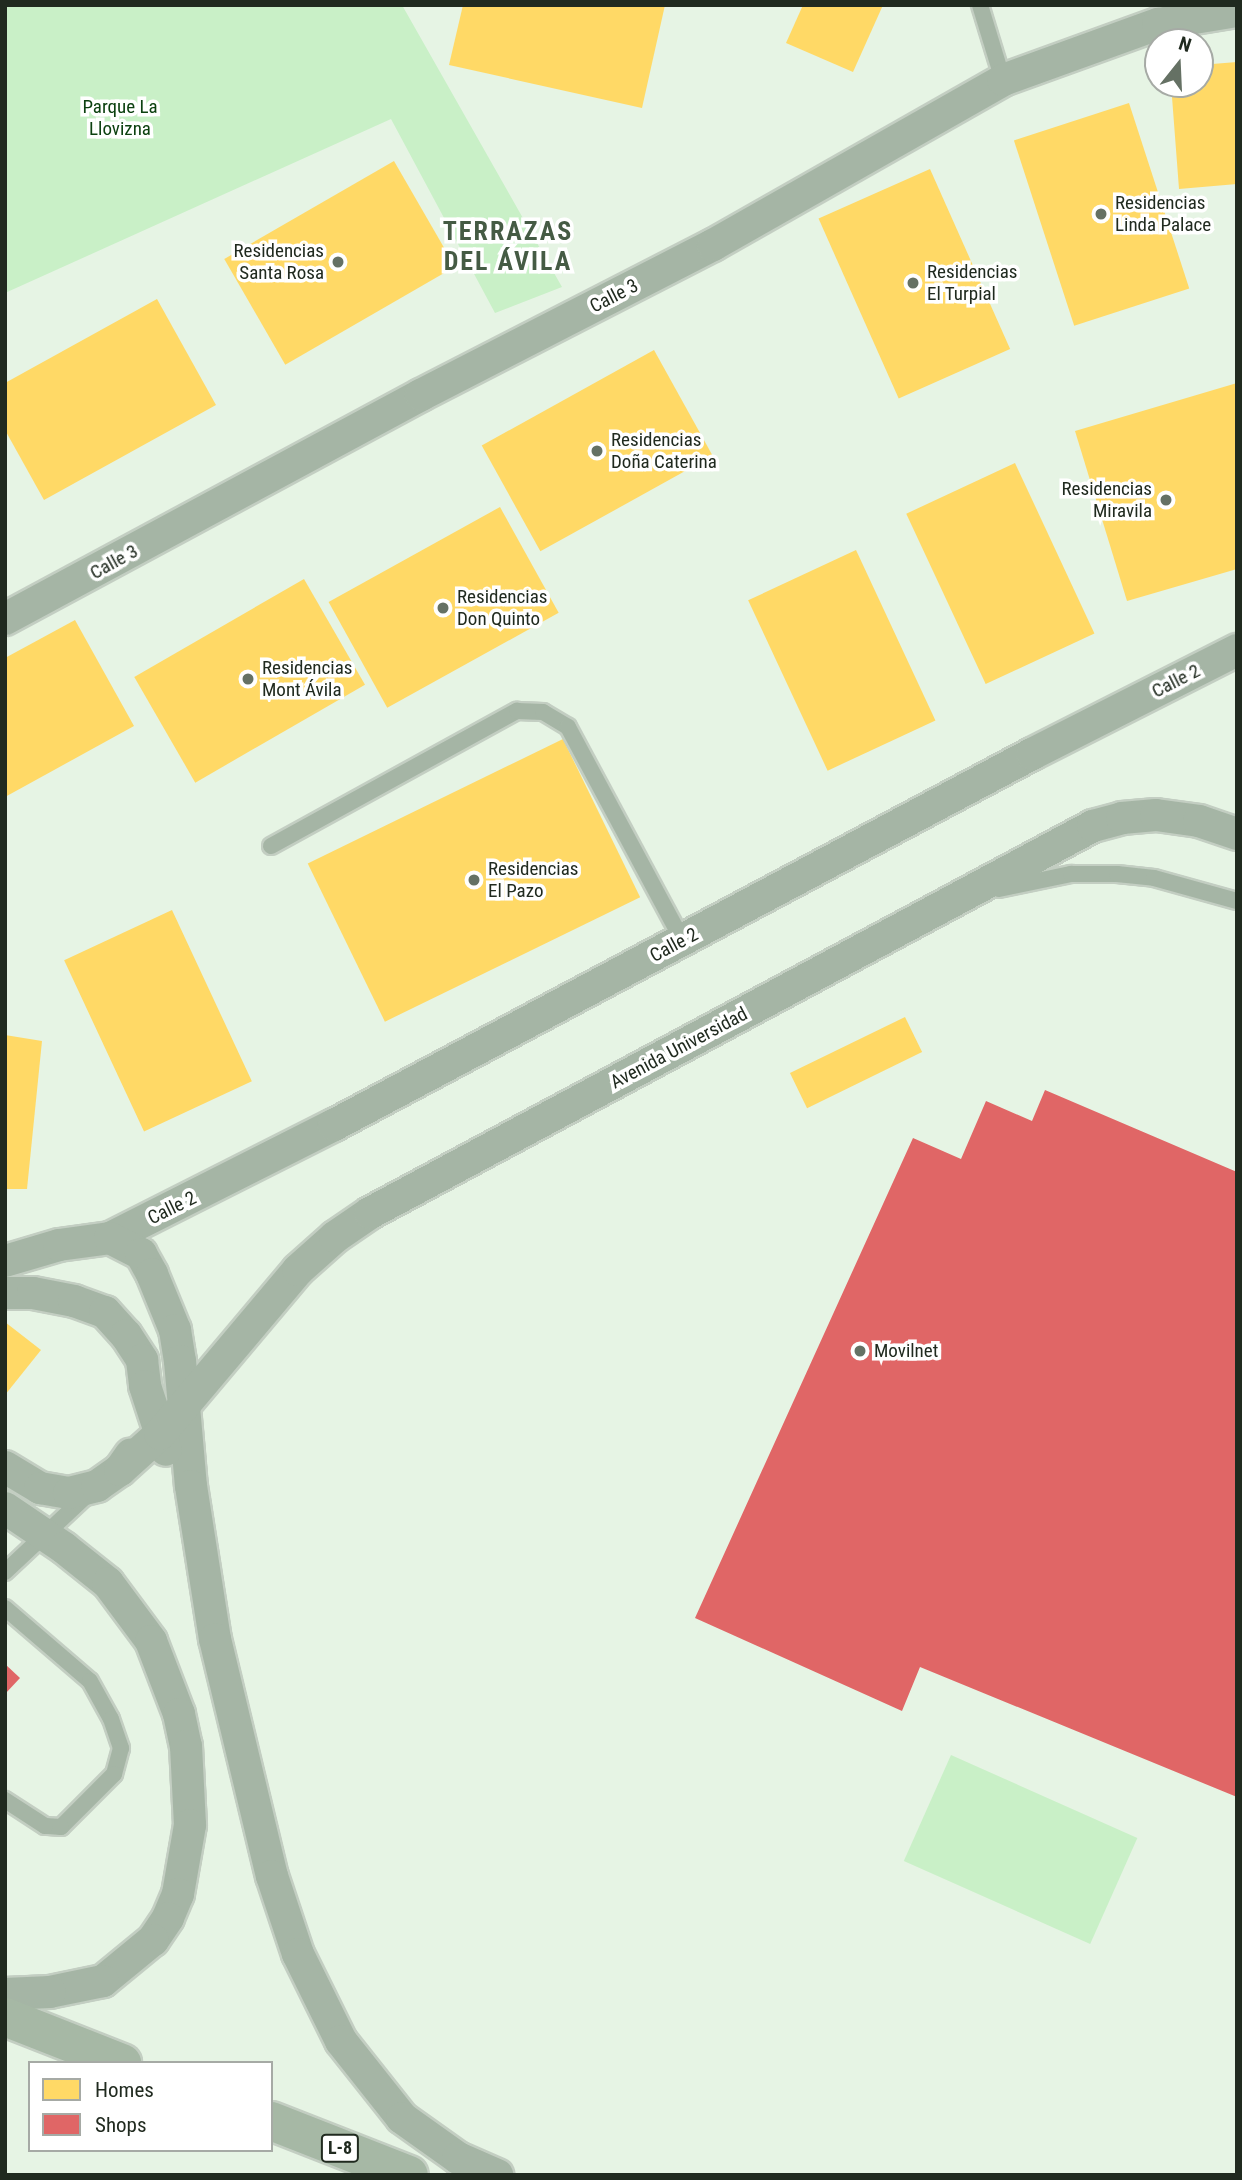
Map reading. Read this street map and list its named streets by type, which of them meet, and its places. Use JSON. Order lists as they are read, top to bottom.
{
  "streets": {
    "main road": ["L-8"],
    "street": ["Calle 3", "Calle 2", "Avenida Universidad"]
  },
  "districts": ["TERRAZAS DEL ÁVILA"],
  "parks": ["Parque La Llovizna"],
  "places": [
    "Residencias Linda Palace",
    "Residencias Santa Rosa",
    "Residencias El Turpial",
    "Residencias Doña Caterina",
    "Residencias Miravila",
    "Residencias Don Quinto",
    "Residencias Mont Ávila",
    "Residencias El Pazo",
    "Movilnet"
  ],
  "legend": ["Homes", "Shops"],
  "north": "top"
}
